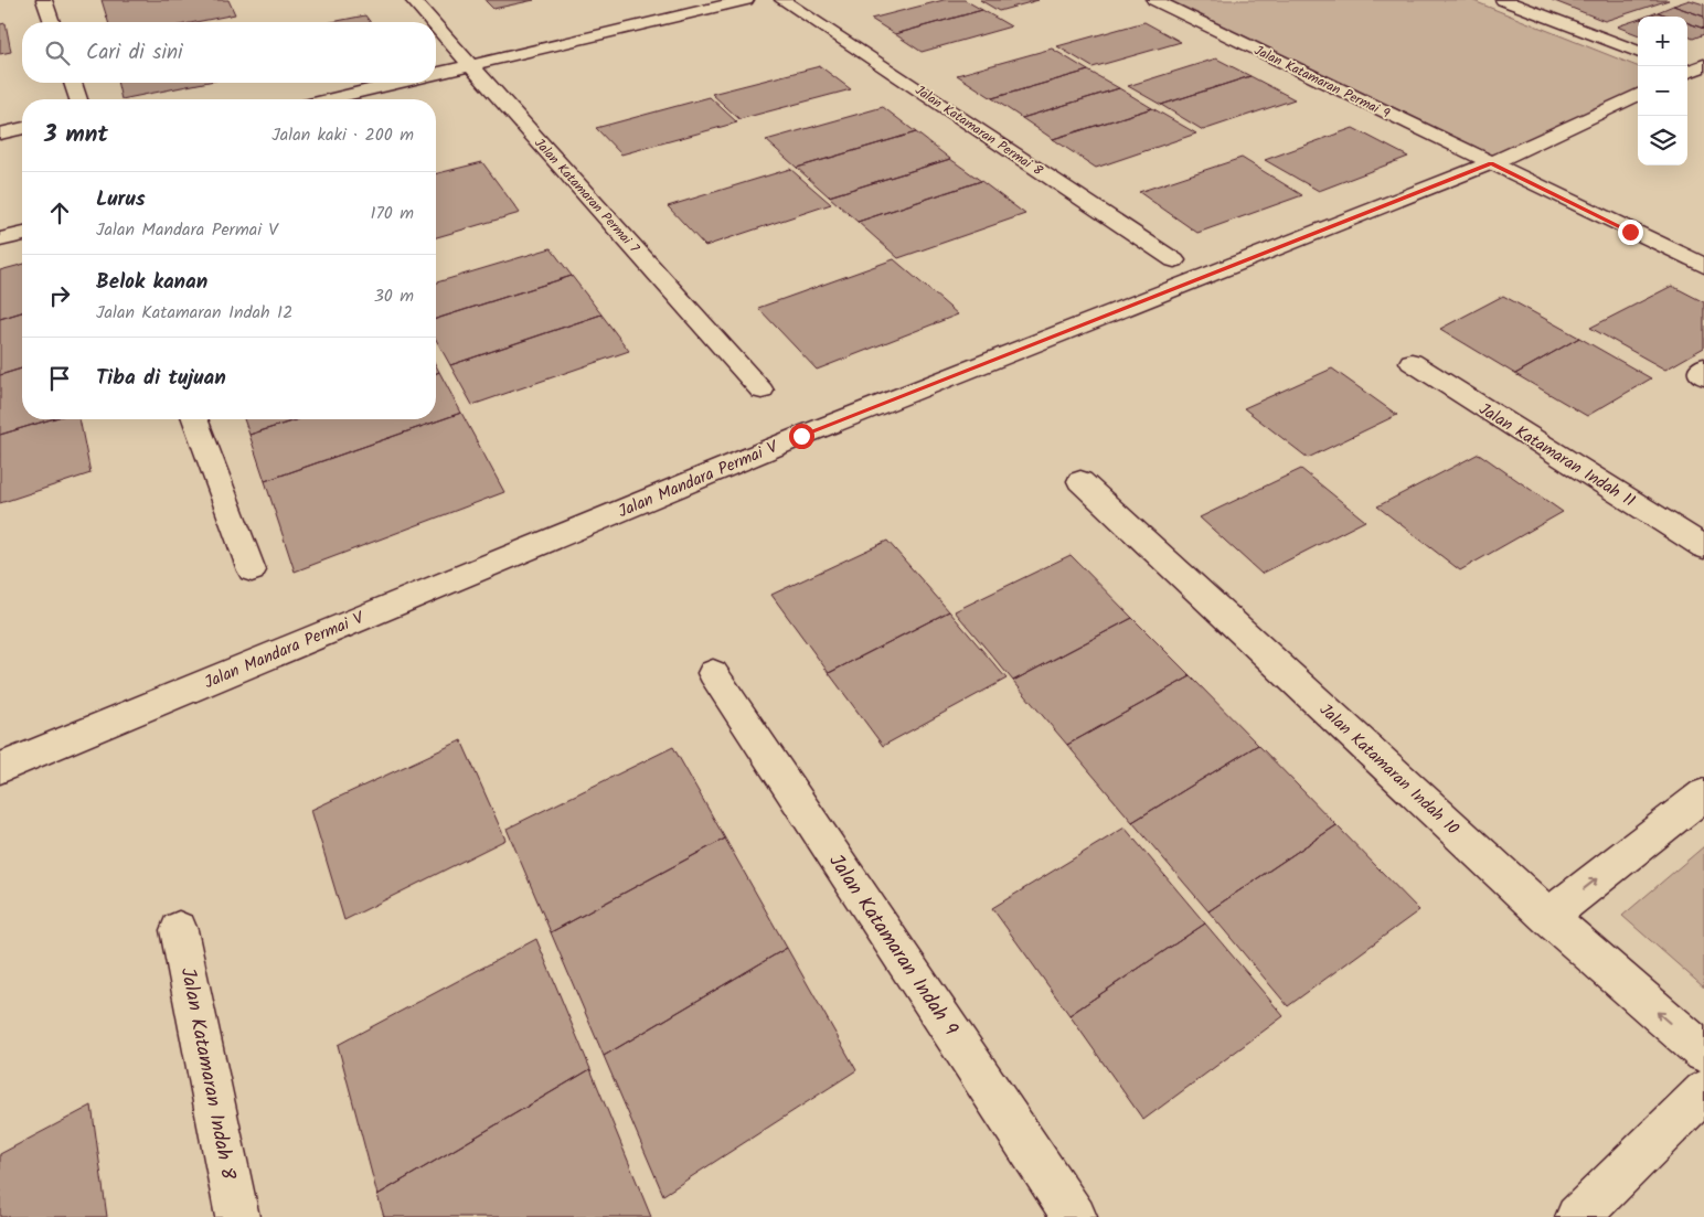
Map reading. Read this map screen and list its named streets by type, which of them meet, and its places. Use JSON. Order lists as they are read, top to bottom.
{
  "streets": {
    "street": [
      "Jalan Katamaran Permai 9",
      "Jalan Katamaran Permai 8",
      "Jalan Katamaran Permai 7",
      "Jalan Katamaran Indah 11",
      "Jalan Mandara Permai V",
      "Jalan Katamaran Indah 10",
      "Jalan Katamaran Indah 9",
      "Jalan Katamaran Indah 8"
    ]
  },
  "crossings": [
    ["Jalan Katamaran Permai 9", "Jalan Mandara Permai V"]
  ],
  "page": {
    "map_buttons": ["+", "−"],
    "search": "Cari di sini",
    "heading": ["3 mnt", "Jalan kaki · 200 m"],
    "list": [
      ["Lurus", "Jalan Mandara Permai V", "170 m"],
      ["Belok kanan", "Jalan Katamaran Indah 12", "30 m"],
      "Tiba di tujuan"
    ]
  }
}
